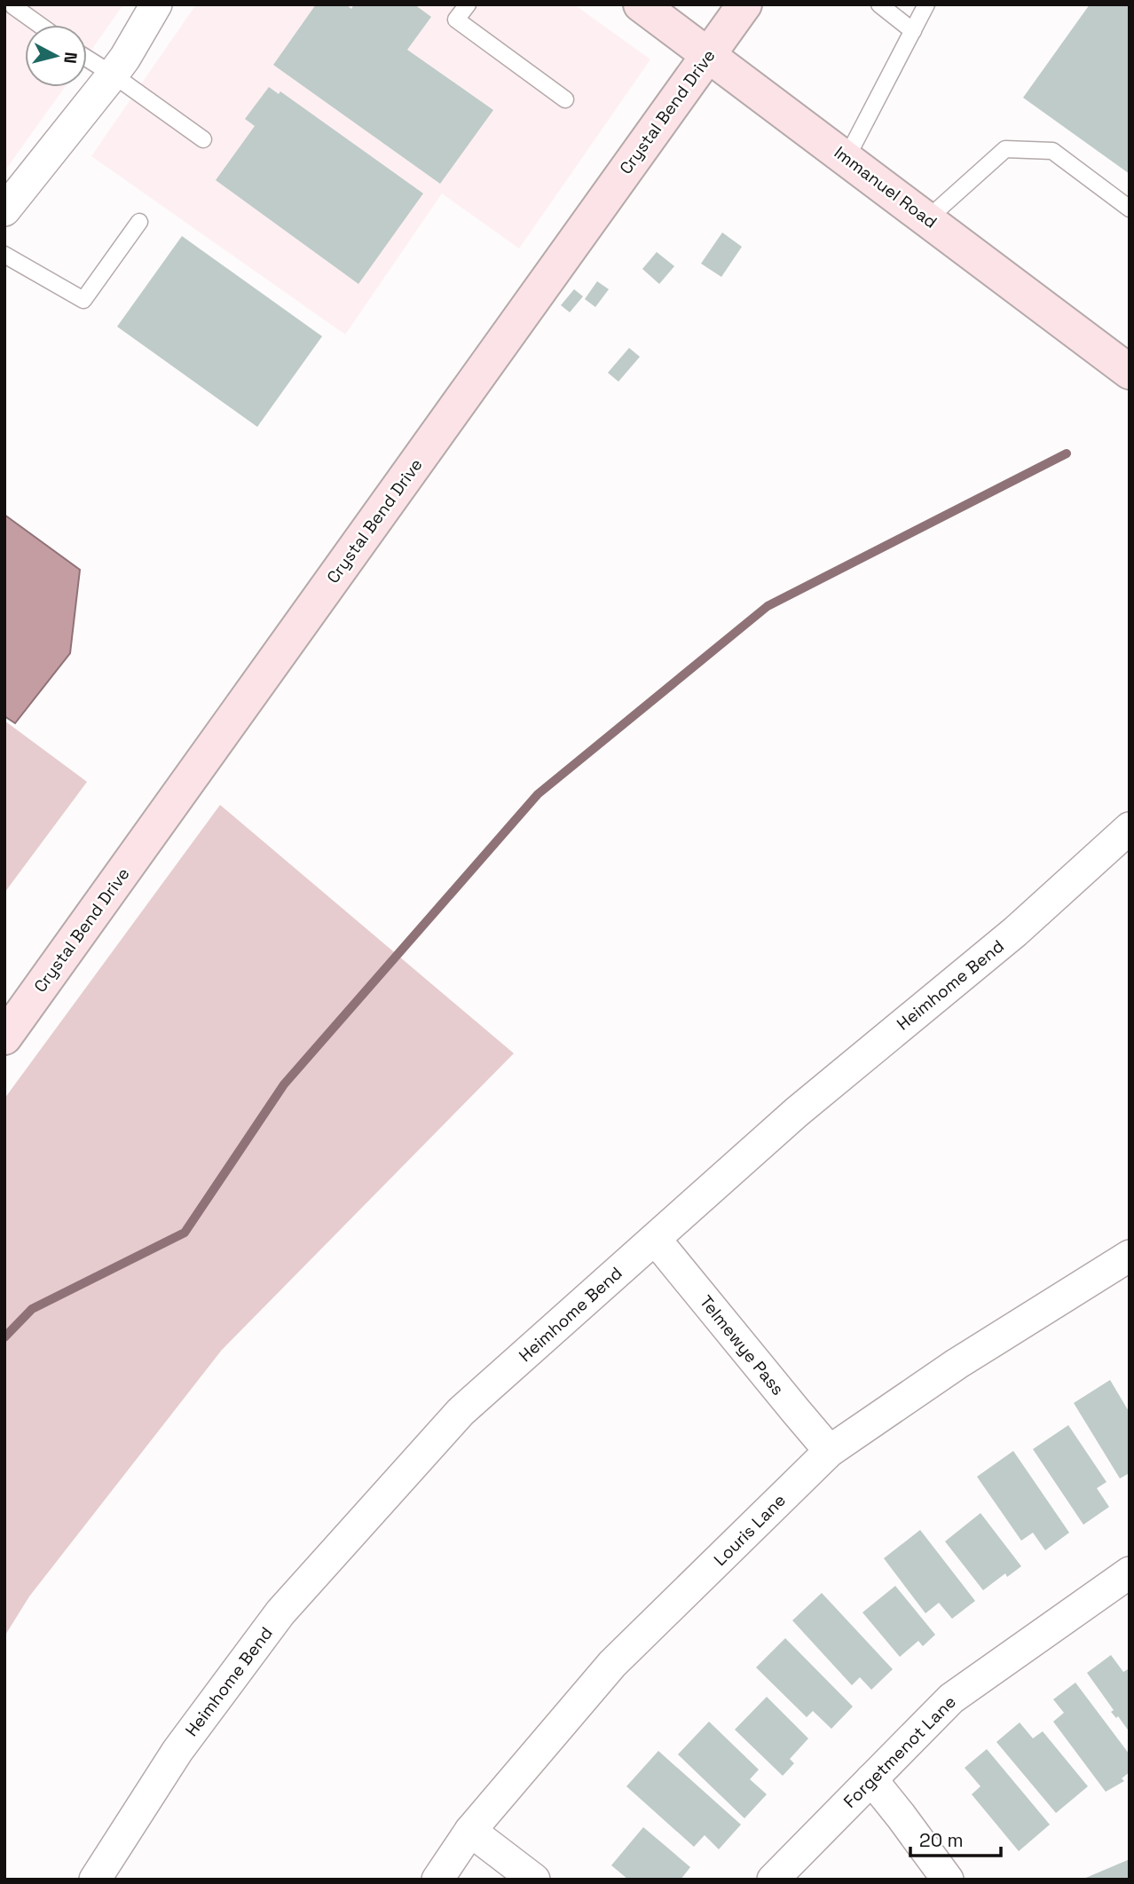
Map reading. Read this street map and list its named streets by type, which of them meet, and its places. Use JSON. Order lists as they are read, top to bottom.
{
  "streets": {
    "street": [
      "Crystal Bend Drive",
      "Immanuel Road",
      "Heimhome Bend",
      "Telmewye Pass",
      "Louris Lane",
      "Forgetmenot Lane"
    ]
  },
  "crossings": [
    ["Crystal Bend Drive", "Immanuel Road"],
    ["Heimhome Bend", "Telmewye Pass"],
    ["Telmewye Pass", "Louris Lane"]
  ],
  "scale_bar": "20 m",
  "north": "right"
}
